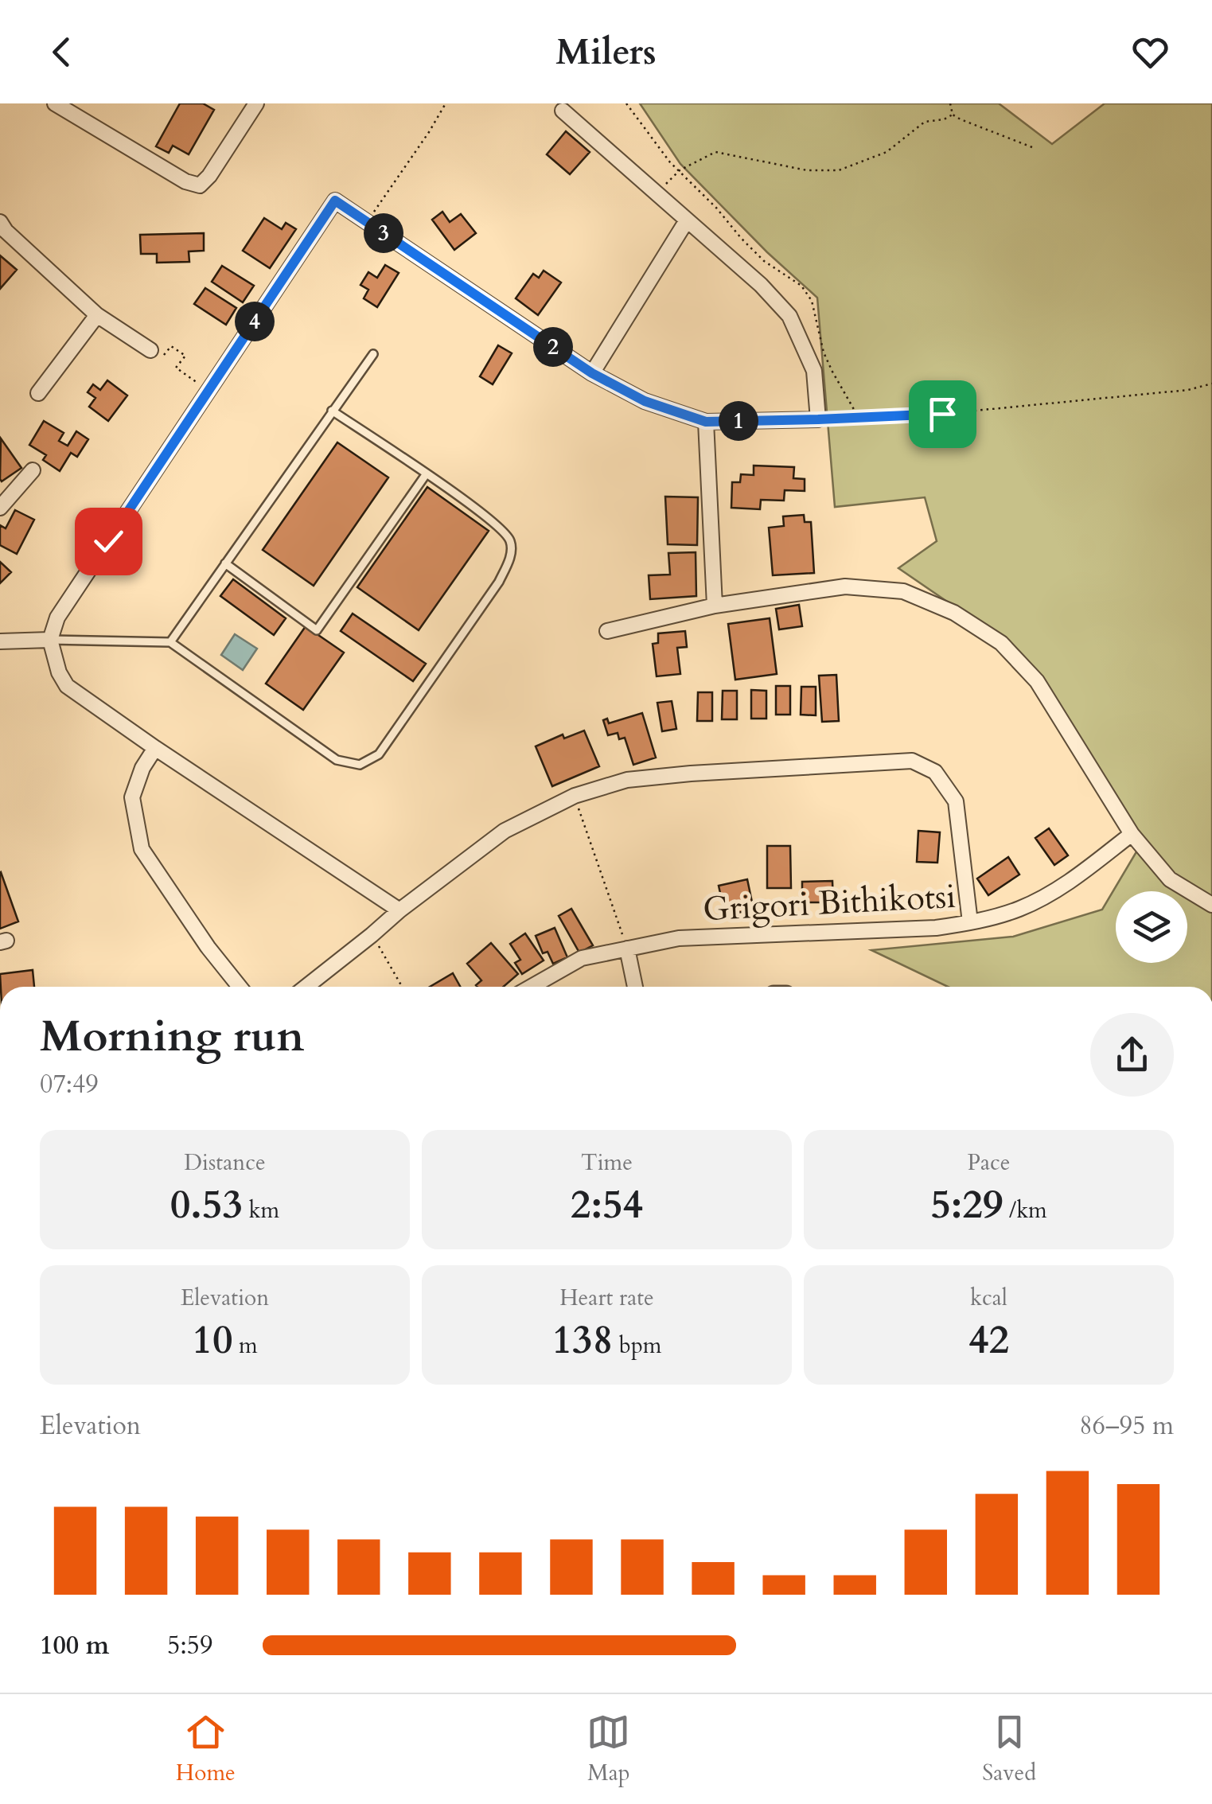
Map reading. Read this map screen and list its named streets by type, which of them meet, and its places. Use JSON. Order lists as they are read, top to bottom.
{
  "streets": {
    "street": ["Grigori Bithikotsi"]
  },
  "page": {
    "header": "Milers",
    "pins": [
      "3",
      "4",
      "2",
      "1"
    ],
    "heading": ["Morning run", "07:49"],
    "stats": [
      ["Distance", "0.53 km"],
      ["Time", "2:54"],
      ["Pace", "5:29 /km"],
      ["Elevation", "10 m"],
      ["Heart rate", "138 bpm"],
      ["kcal", "42"]
    ],
    "chart": ["Elevation", "86–95 m"],
    "list": [
      {
        "name": "100 m",
        "note": "5:59"
      }
    ],
    "tabs": ["Home", "Map", "Saved"]
  }
}
